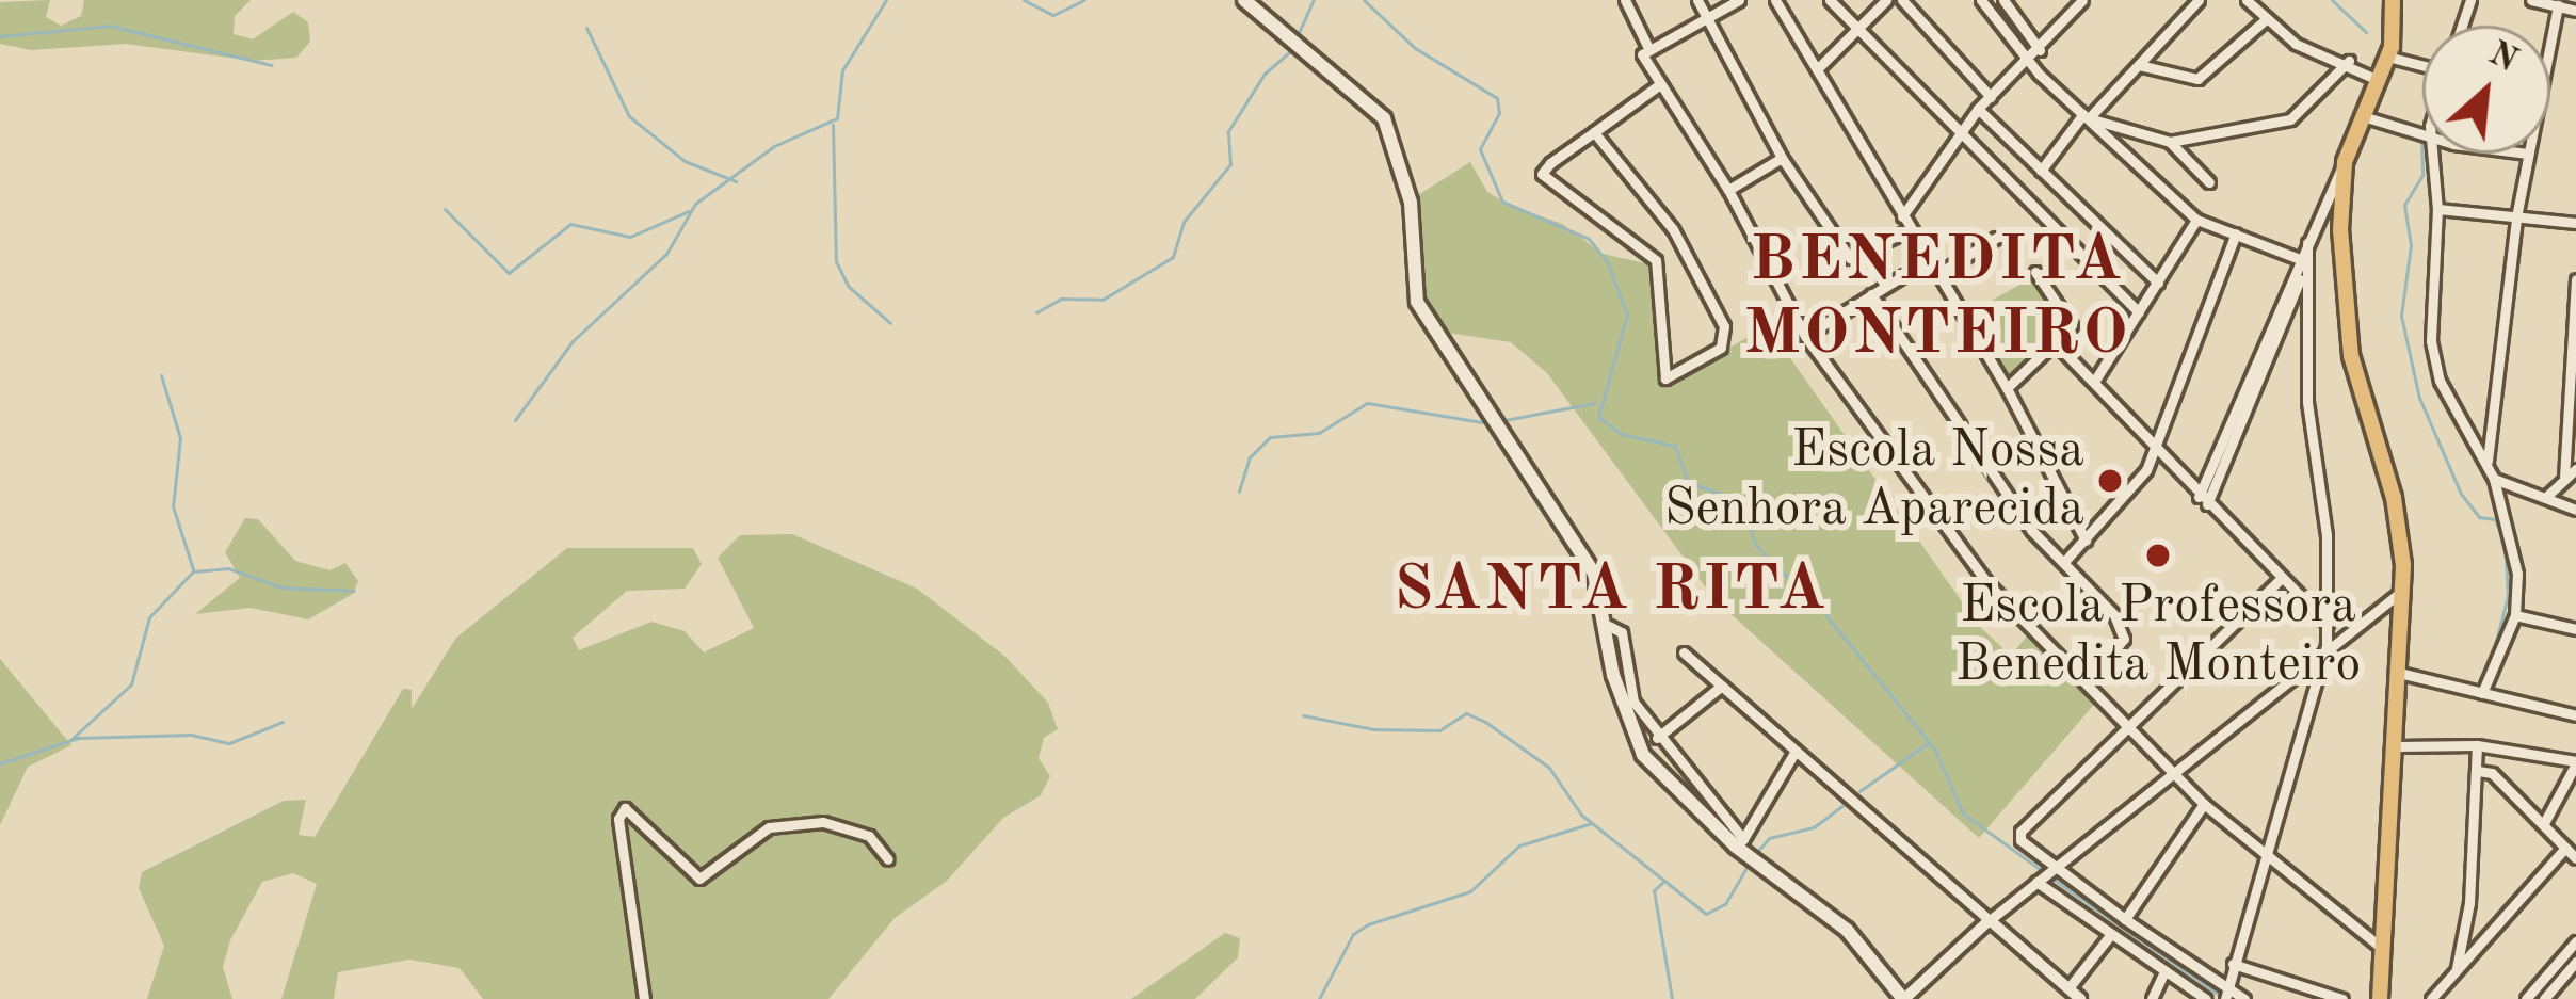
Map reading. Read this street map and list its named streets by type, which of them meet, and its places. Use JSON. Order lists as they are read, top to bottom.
{
  "districts": ["BENEDITA MONTEIRO", "SANTA RITA"],
  "places": ["Escola Nossa Senhora Aparecida", "Escola Professora Benedita Monteiro"],
  "north": "top right"
}
